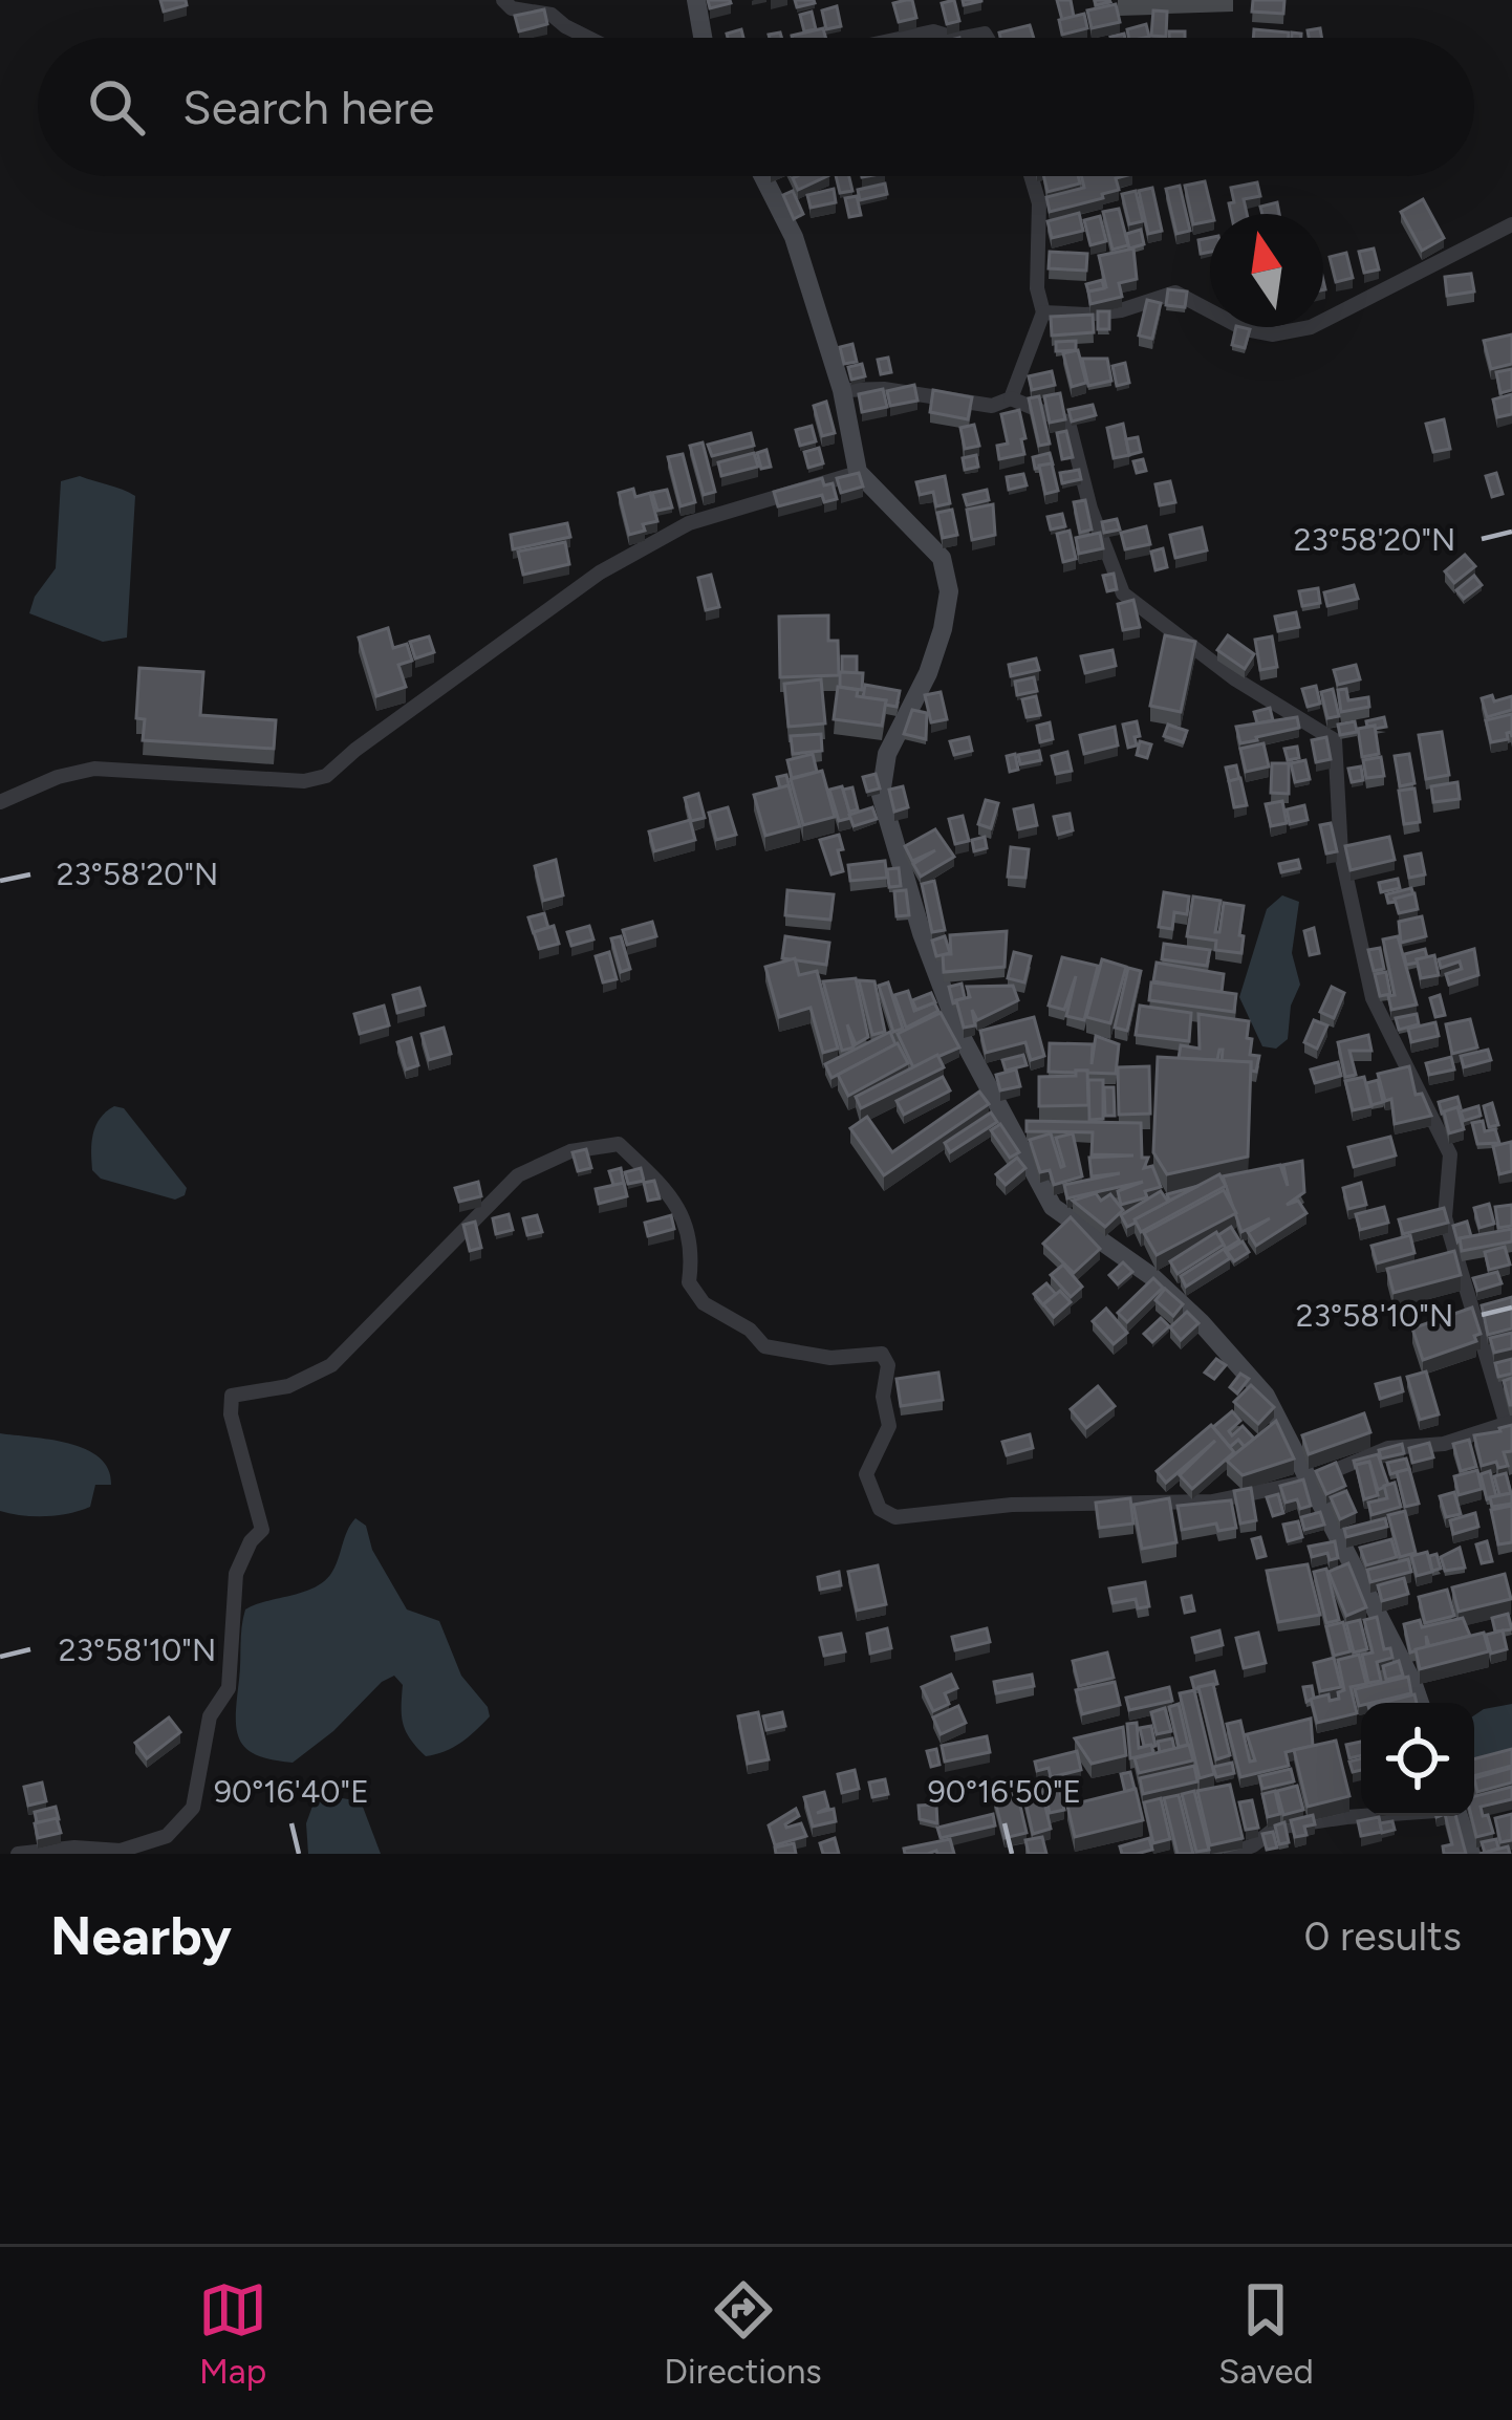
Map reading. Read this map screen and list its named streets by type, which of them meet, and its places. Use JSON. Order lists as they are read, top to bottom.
{
  "north": "top",
  "page": {
    "search": "Search here",
    "heading": ["Nearby", "0 results"],
    "nav": ["Map", "Directions", "Saved"]
  },
  "coordinates": [
    "23°58'20\"N",
    "23°58'10\"N",
    "90°16'40\"E",
    "90°16'50\"E"
  ]
}
